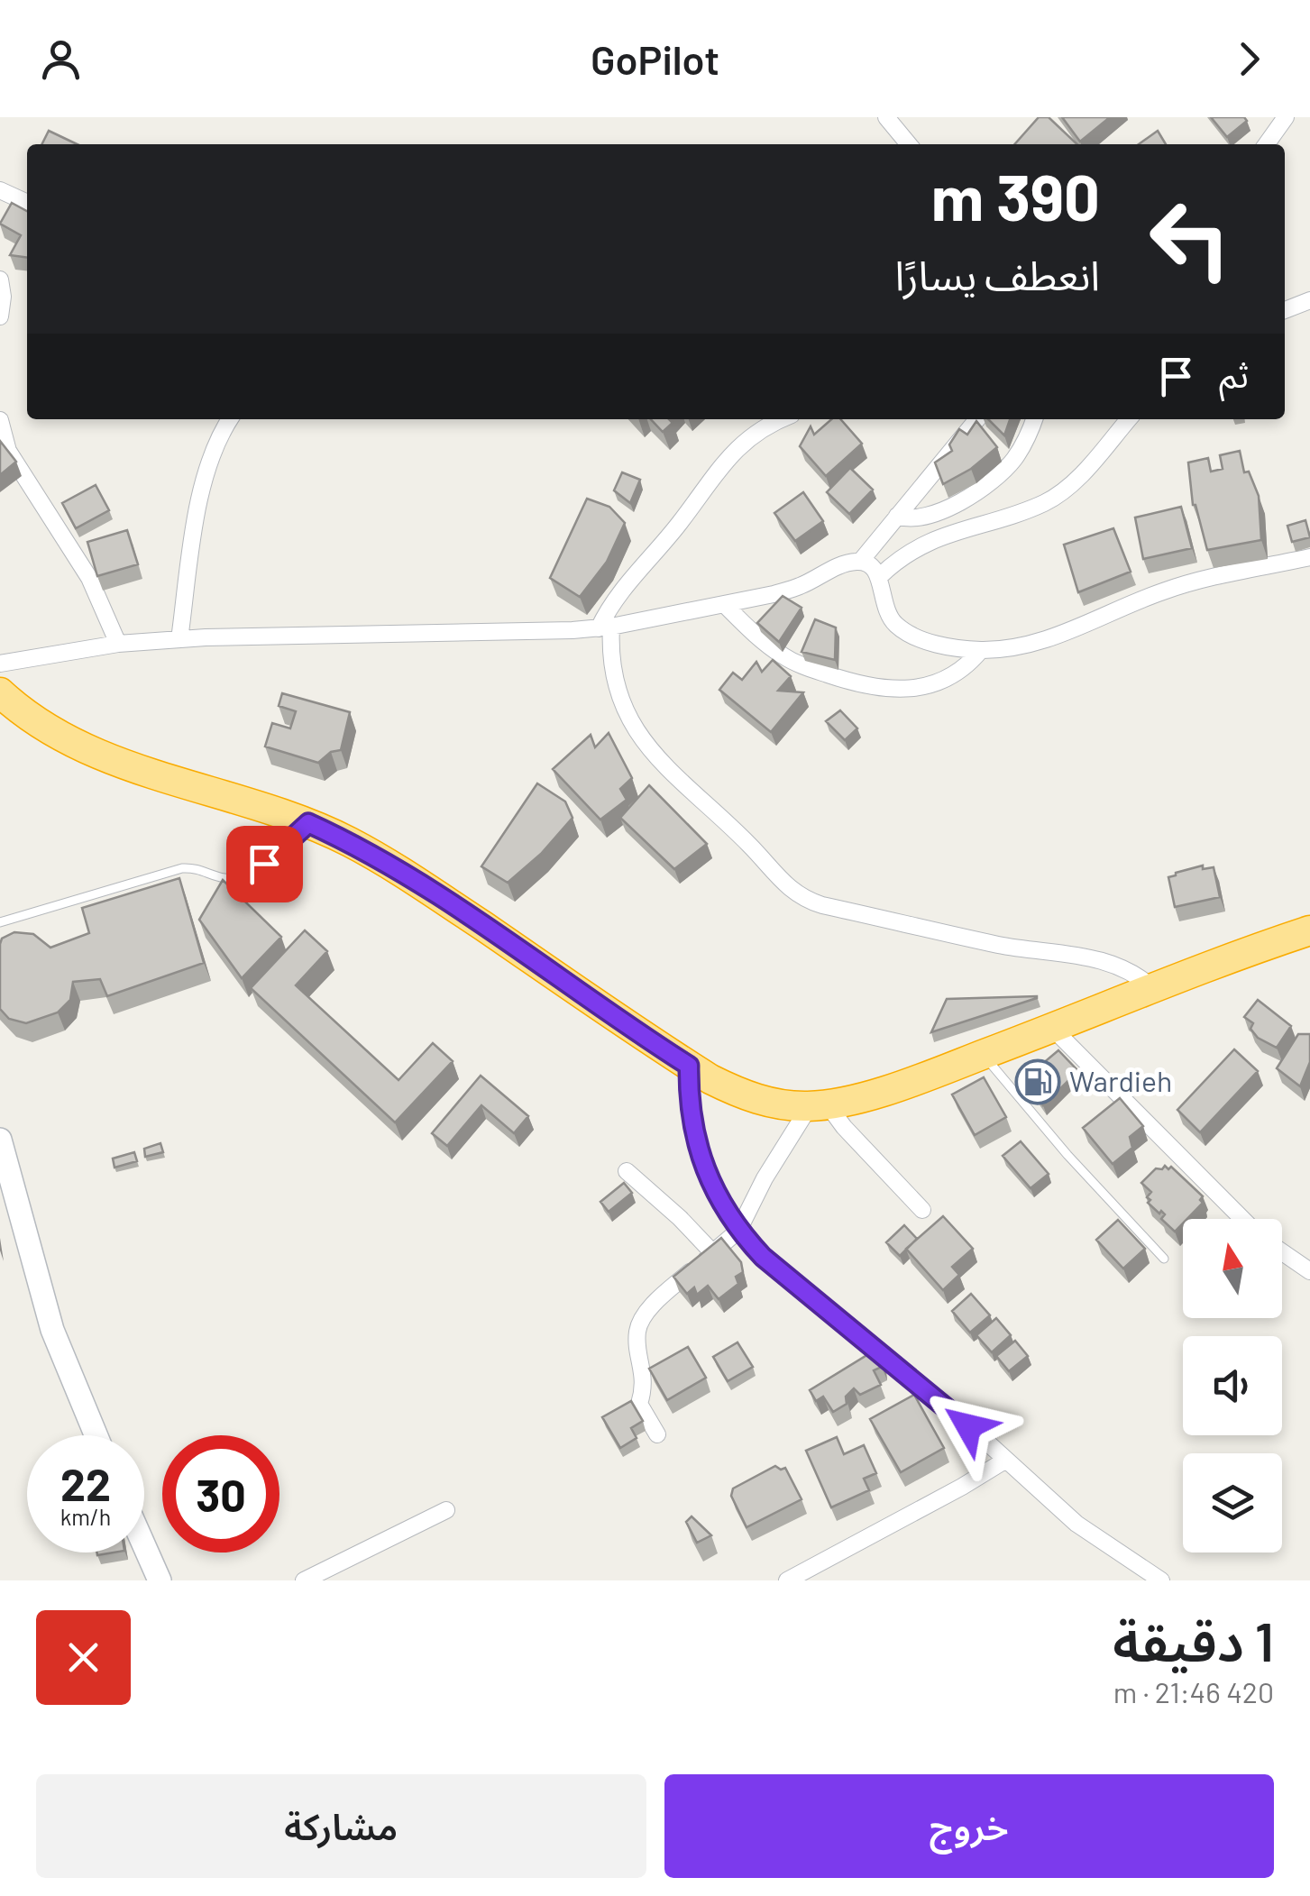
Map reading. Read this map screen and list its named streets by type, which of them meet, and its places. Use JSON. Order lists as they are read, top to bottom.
{
  "places": {
    "fuel station": ["Wardieh"]
  },
  "north": "top",
  "page": {
    "header": "GoPilot",
    "turn": ["390 m", "انعطف يسارًا"],
    "then": "ثم",
    "speed": "22 km/h",
    "limit": "30",
    "heading": ["1 دقيقة", "420 m · 21:46"],
    "buttons": ["خروج", "مشاركة"]
  }
}
